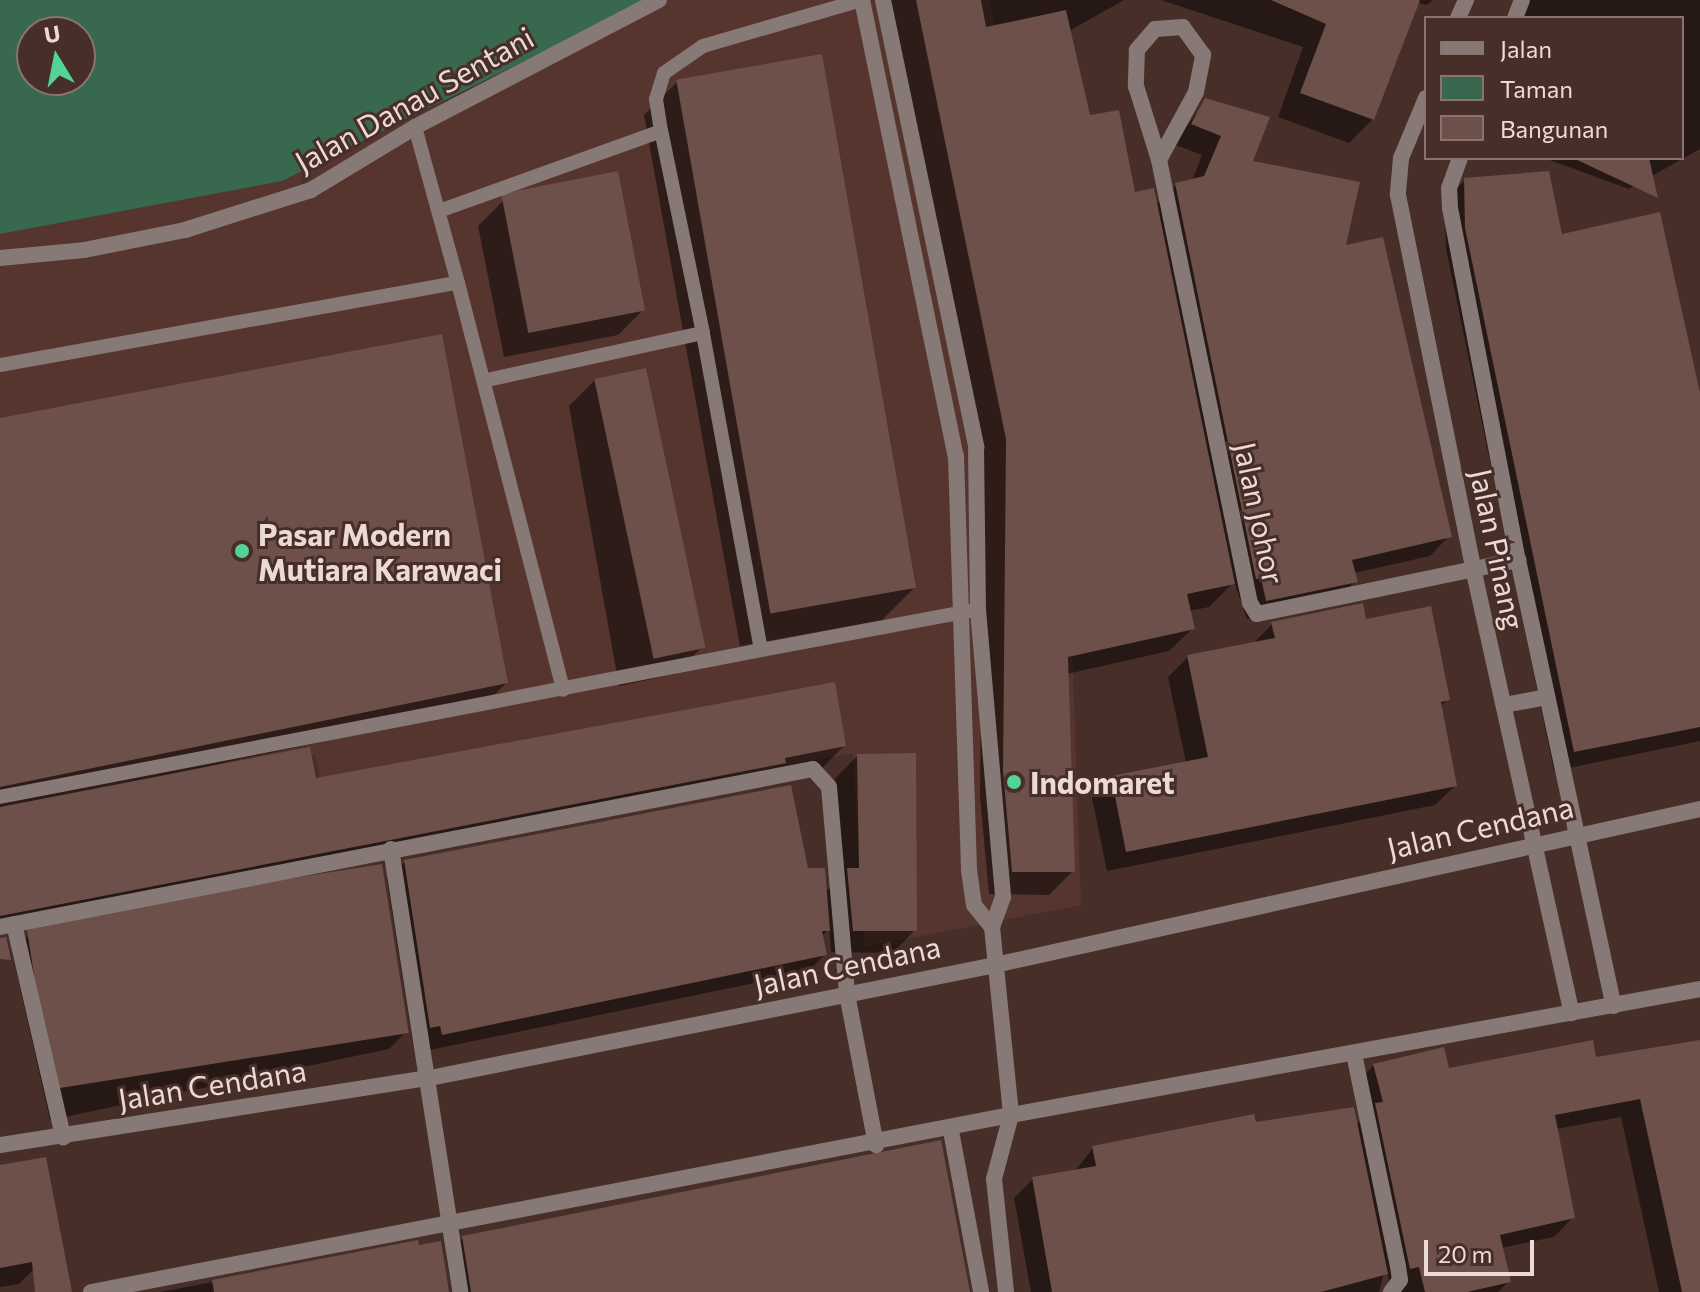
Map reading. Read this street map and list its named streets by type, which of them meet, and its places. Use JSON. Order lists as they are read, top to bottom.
{
  "streets": {
    "street": [
      "Jalan Danau Sentani",
      "Jalan Johor",
      "Jalan Pinang",
      "Jalan Cendana"
    ]
  },
  "crossings": [
    ["Jalan Johor", "Jalan Pinang"],
    ["Jalan Pinang", "Jalan Cendana"]
  ],
  "places": ["Pasar Modern Mutiara Karawaci", "Indomaret"],
  "legend": ["Jalan", "Taman", "Bangunan"],
  "scale_bar": "20 m",
  "north": "top"
}
